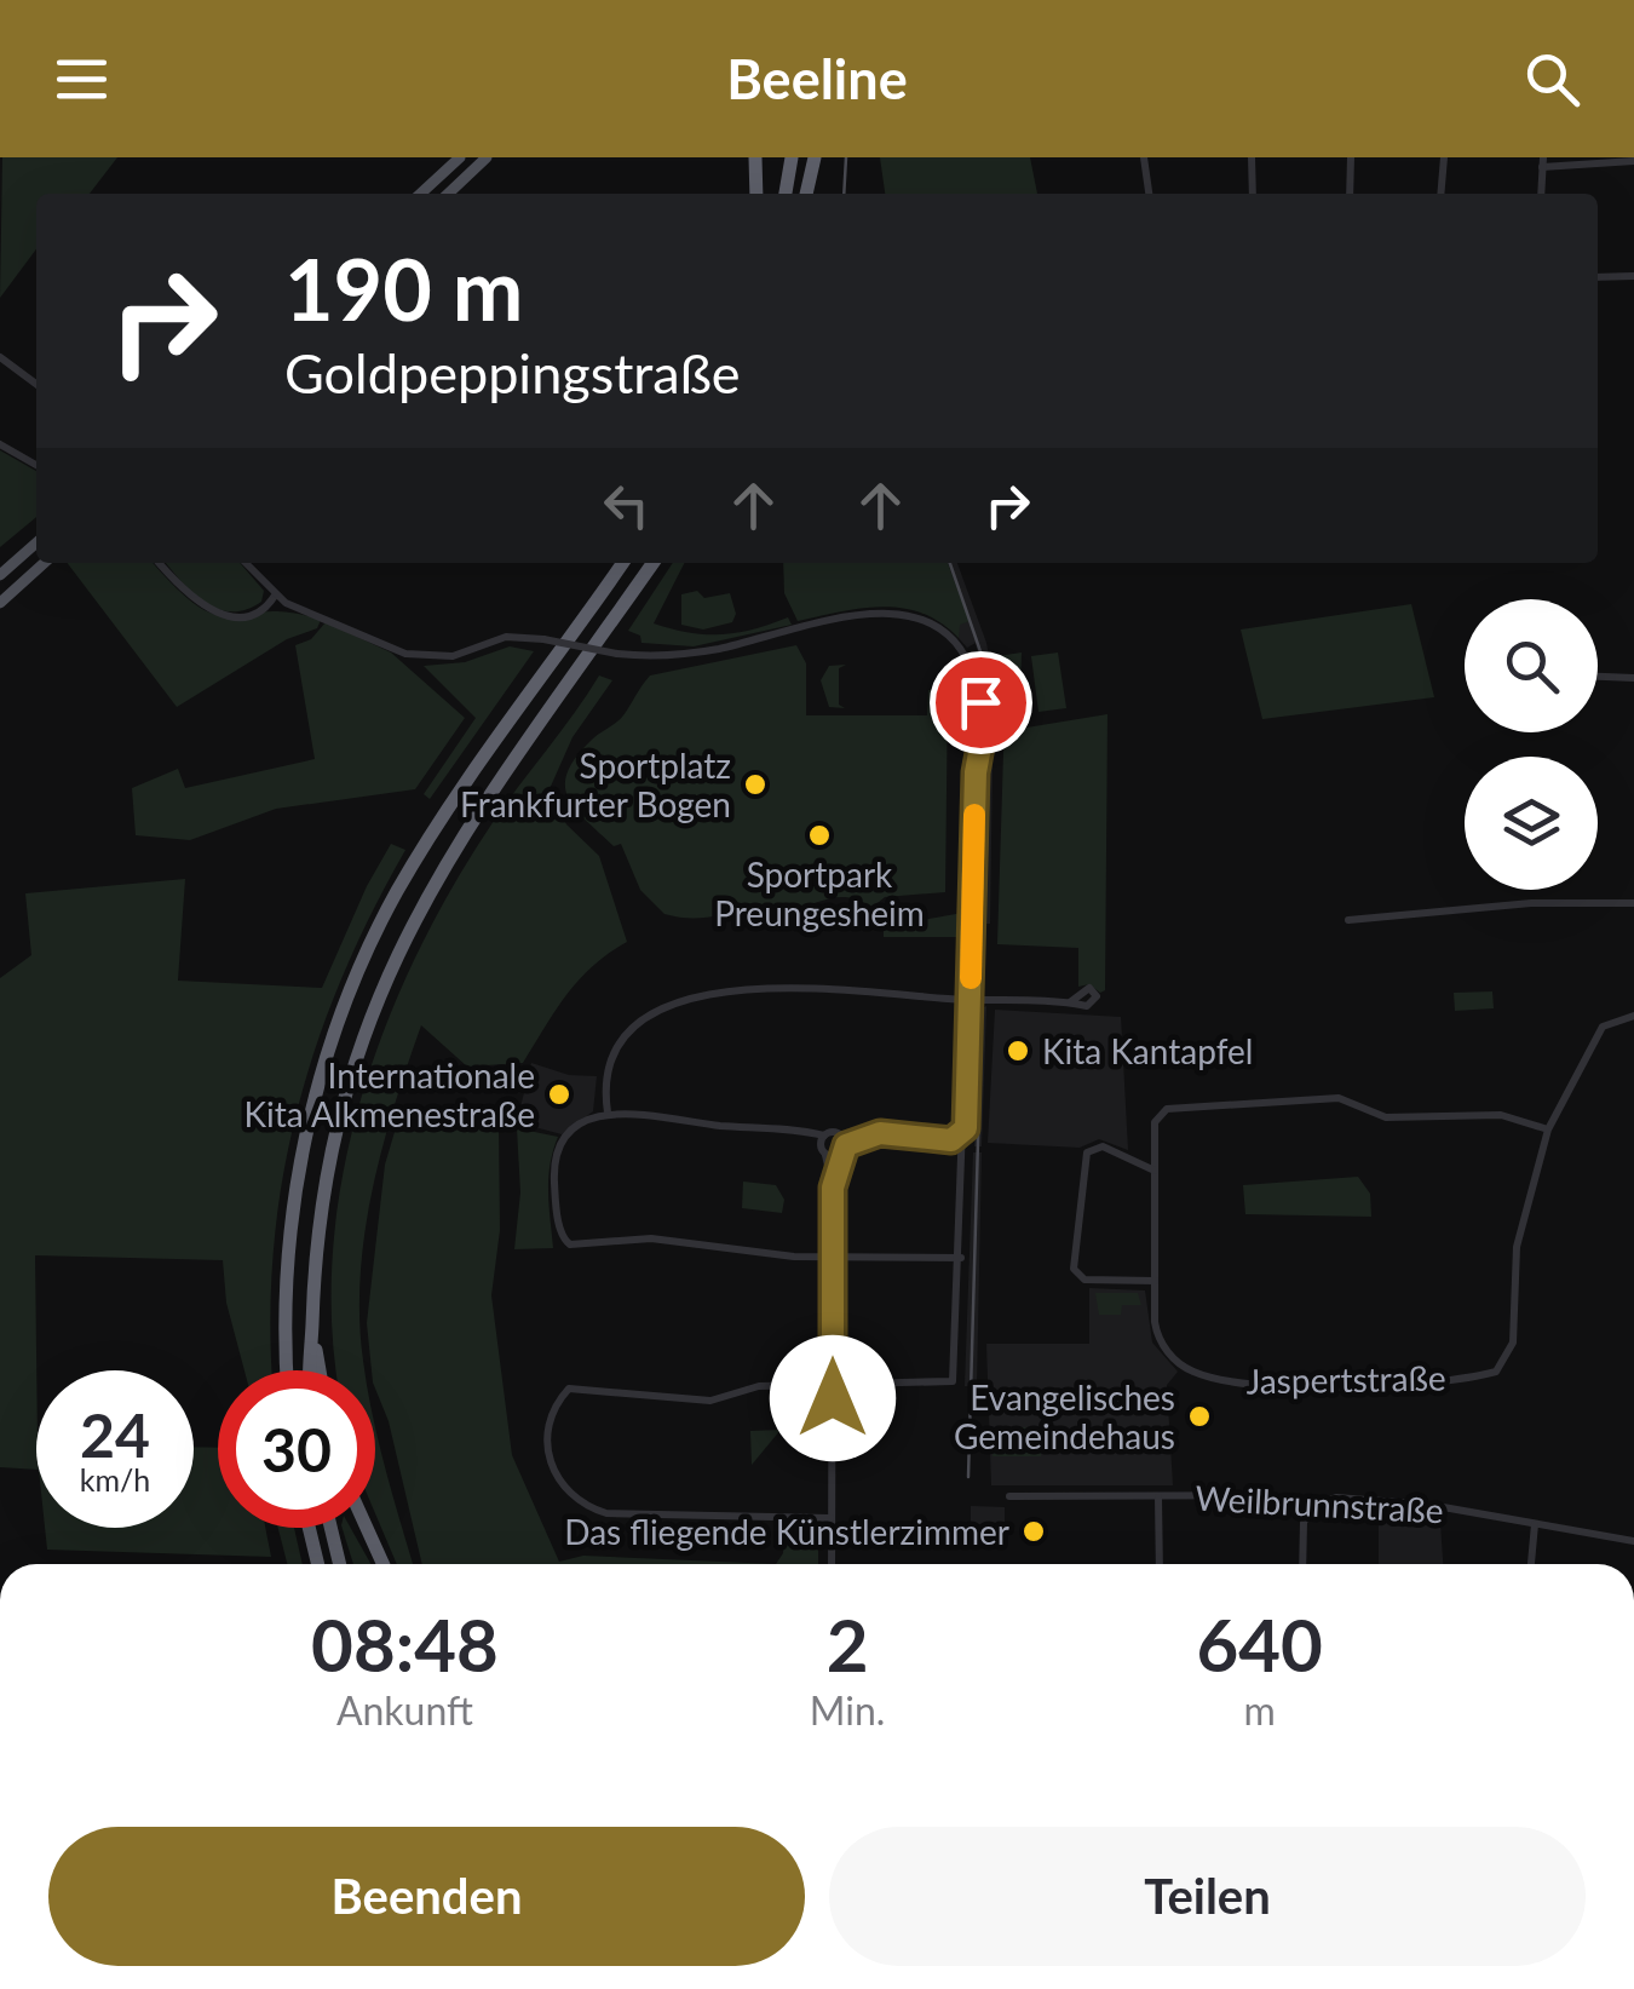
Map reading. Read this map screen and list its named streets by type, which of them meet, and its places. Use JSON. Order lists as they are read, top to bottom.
{
  "streets": {
    "street": ["Jaspertstraße", "Weilbrunnstraße"]
  },
  "places": [
    "Sportplatz Frankfurter Bogen",
    "Sportpark Preungesheim",
    "Kita Kantapfel",
    "Internationale Kita Alkmenestraße",
    "Evangelisches Gemeindehaus",
    "Das fliegende Künstlerzimmer"
  ],
  "page": {
    "header": "Beeline",
    "turn": ["190 m", "Goldpeppingstraße"],
    "speed": "24 km/h",
    "limit": "30",
    "eta": [
      "08:48",
      "Ankunft",
      "2",
      "Min.",
      "640",
      "m"
    ],
    "buttons": ["Beenden", "Teilen"]
  }
}
